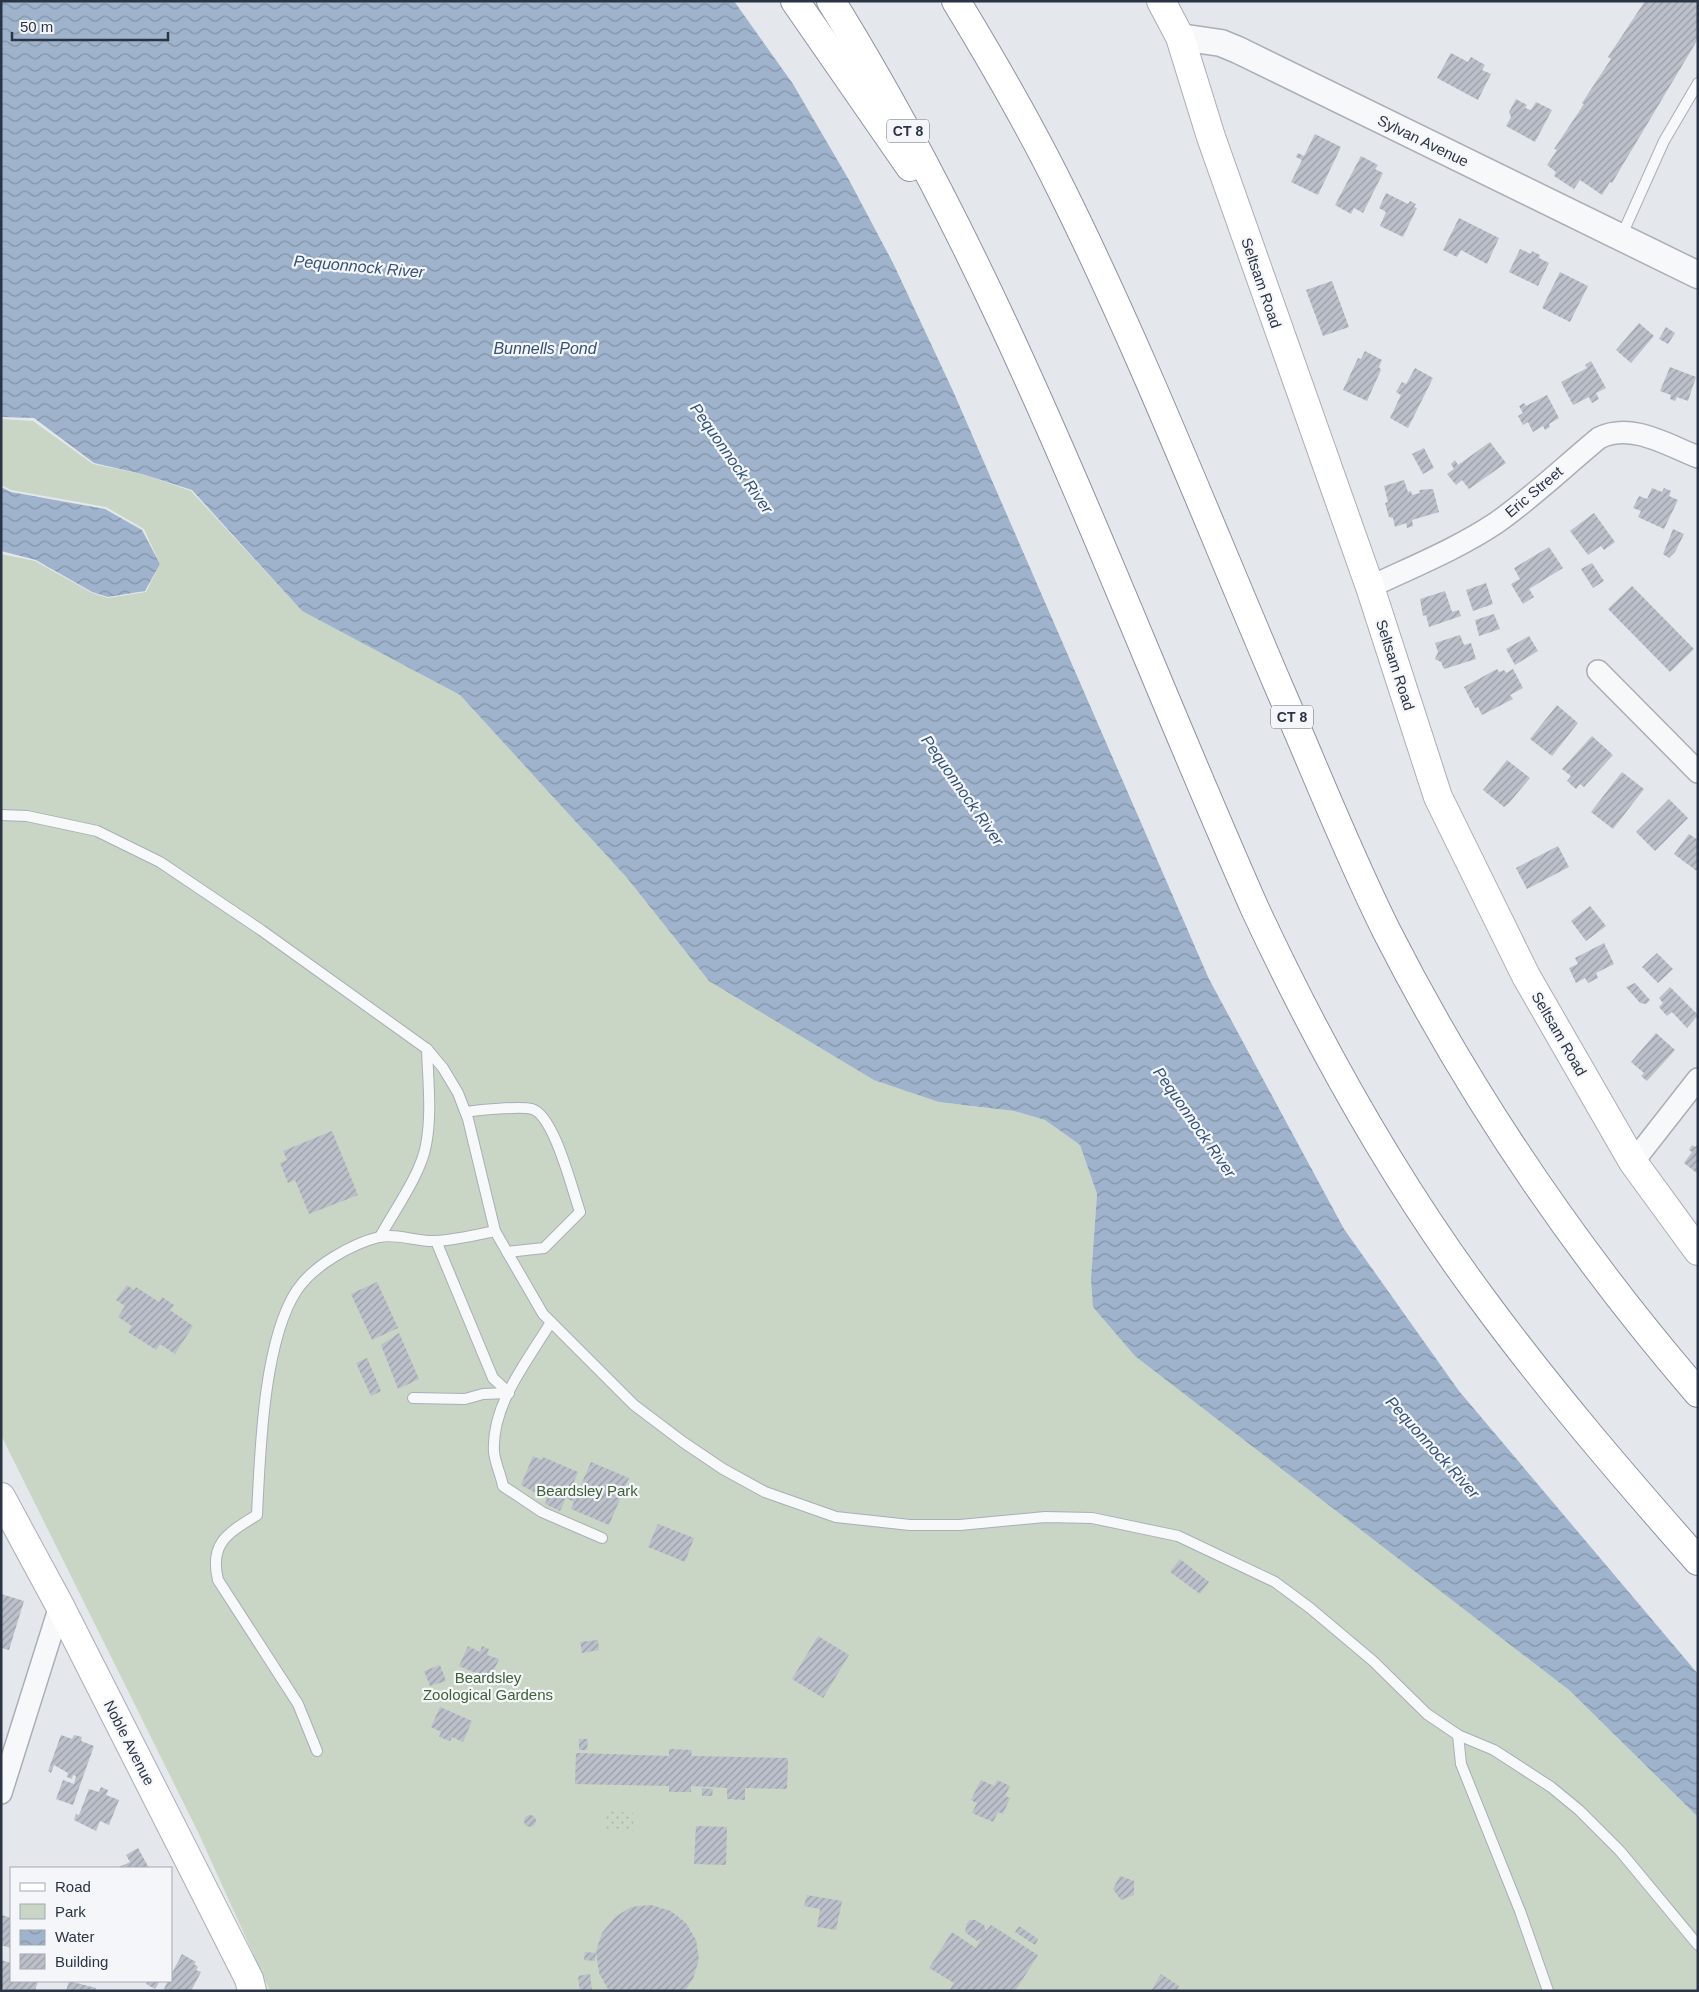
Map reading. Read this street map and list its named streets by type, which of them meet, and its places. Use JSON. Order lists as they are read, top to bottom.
{
  "streets": {
    "main road": ["CT 8", "Seltsam Road", "Noble Avenue"],
    "street": ["Sylvan Avenue", "Eric Street"]
  },
  "crossings": [
    ["Sylvan Avenue", "Seltsam Road"],
    ["Seltsam Road", "Eric Street"]
  ],
  "water": ["Pequonnock River", "Bunnells Pond"],
  "parks": ["Beardsley Park", "Beardsley Zoological Gardens"],
  "legend": [
    "Road",
    "Park",
    "Water",
    "Building"
  ],
  "scale_bar": "50 m"
}
